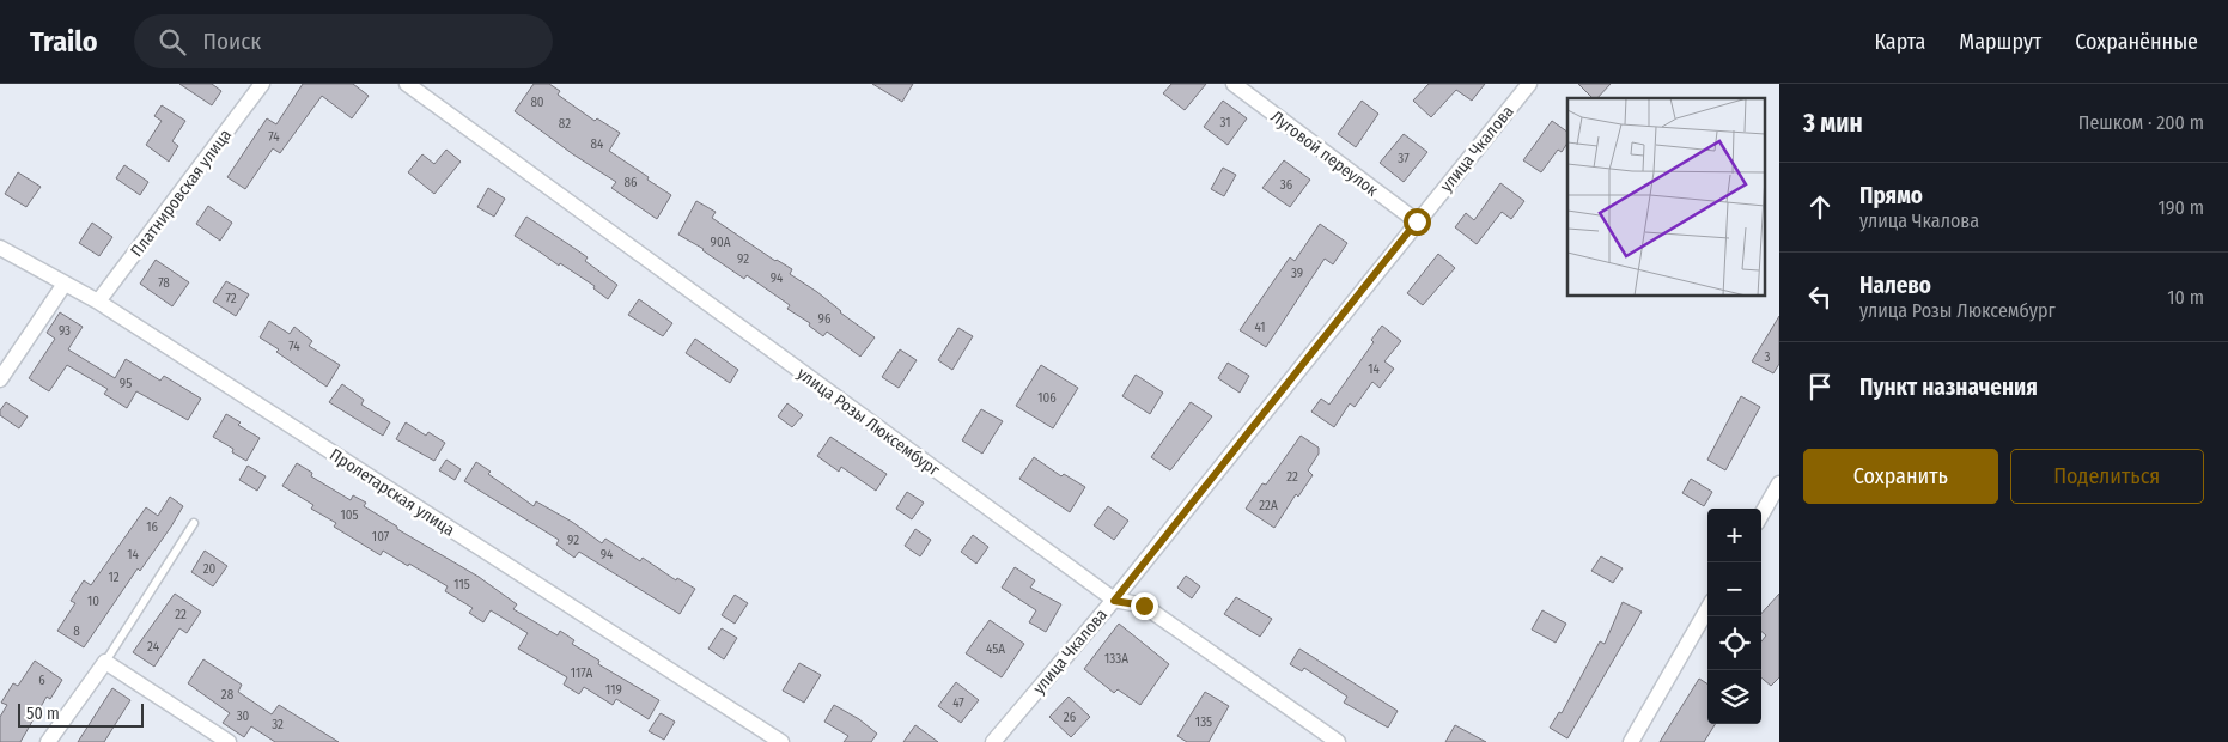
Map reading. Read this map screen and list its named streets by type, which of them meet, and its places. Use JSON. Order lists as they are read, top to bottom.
{
  "streets": {
    "street": [
      "улица Чкалова",
      "Луговой переулок",
      "Платнировская улица",
      "улица Розы Люксембург",
      "Пролетарская улица"
    ]
  },
  "crossings": [
    ["улица Чкалова", "Луговой переулок"],
    ["улица Чкалова", "улица Розы Люксембург"],
    ["Платнировская улица", "Пролетарская улица"]
  ],
  "house_numbers": [
    "80",
    "31",
    "82",
    "74",
    "84",
    "37",
    "86",
    "36",
    "90А",
    "92",
    "39",
    "94",
    "78",
    "72",
    "96",
    "41",
    "93",
    "74",
    "3",
    "14",
    "95",
    "106",
    "22",
    "22А",
    "105",
    "16",
    "107",
    "92",
    "14",
    "94",
    "20",
    "12",
    "115",
    "10",
    "22",
    "8",
    "24",
    "45А",
    "133А",
    "117А",
    "6",
    "119",
    "28",
    "47",
    "30",
    "26",
    "135",
    "32"
  ],
  "scale_bar": "50 m",
  "page": {
    "header": "Trailo",
    "search": "Поиск",
    "nav": ["Карта", "Маршрут", "Сохранённые"],
    "heading": ["3 мин", "Пешком · 200 m"],
    "list": [
      ["Прямо", "улица Чкалова", "190 m"],
      ["Налево", "улица Розы Люксембург", "10 m"],
      "Пункт назначения"
    ],
    "buttons": ["Сохранить", "Поделиться"],
    "map_buttons": ["+", "−"],
    "scale": "50 m"
  }
}
